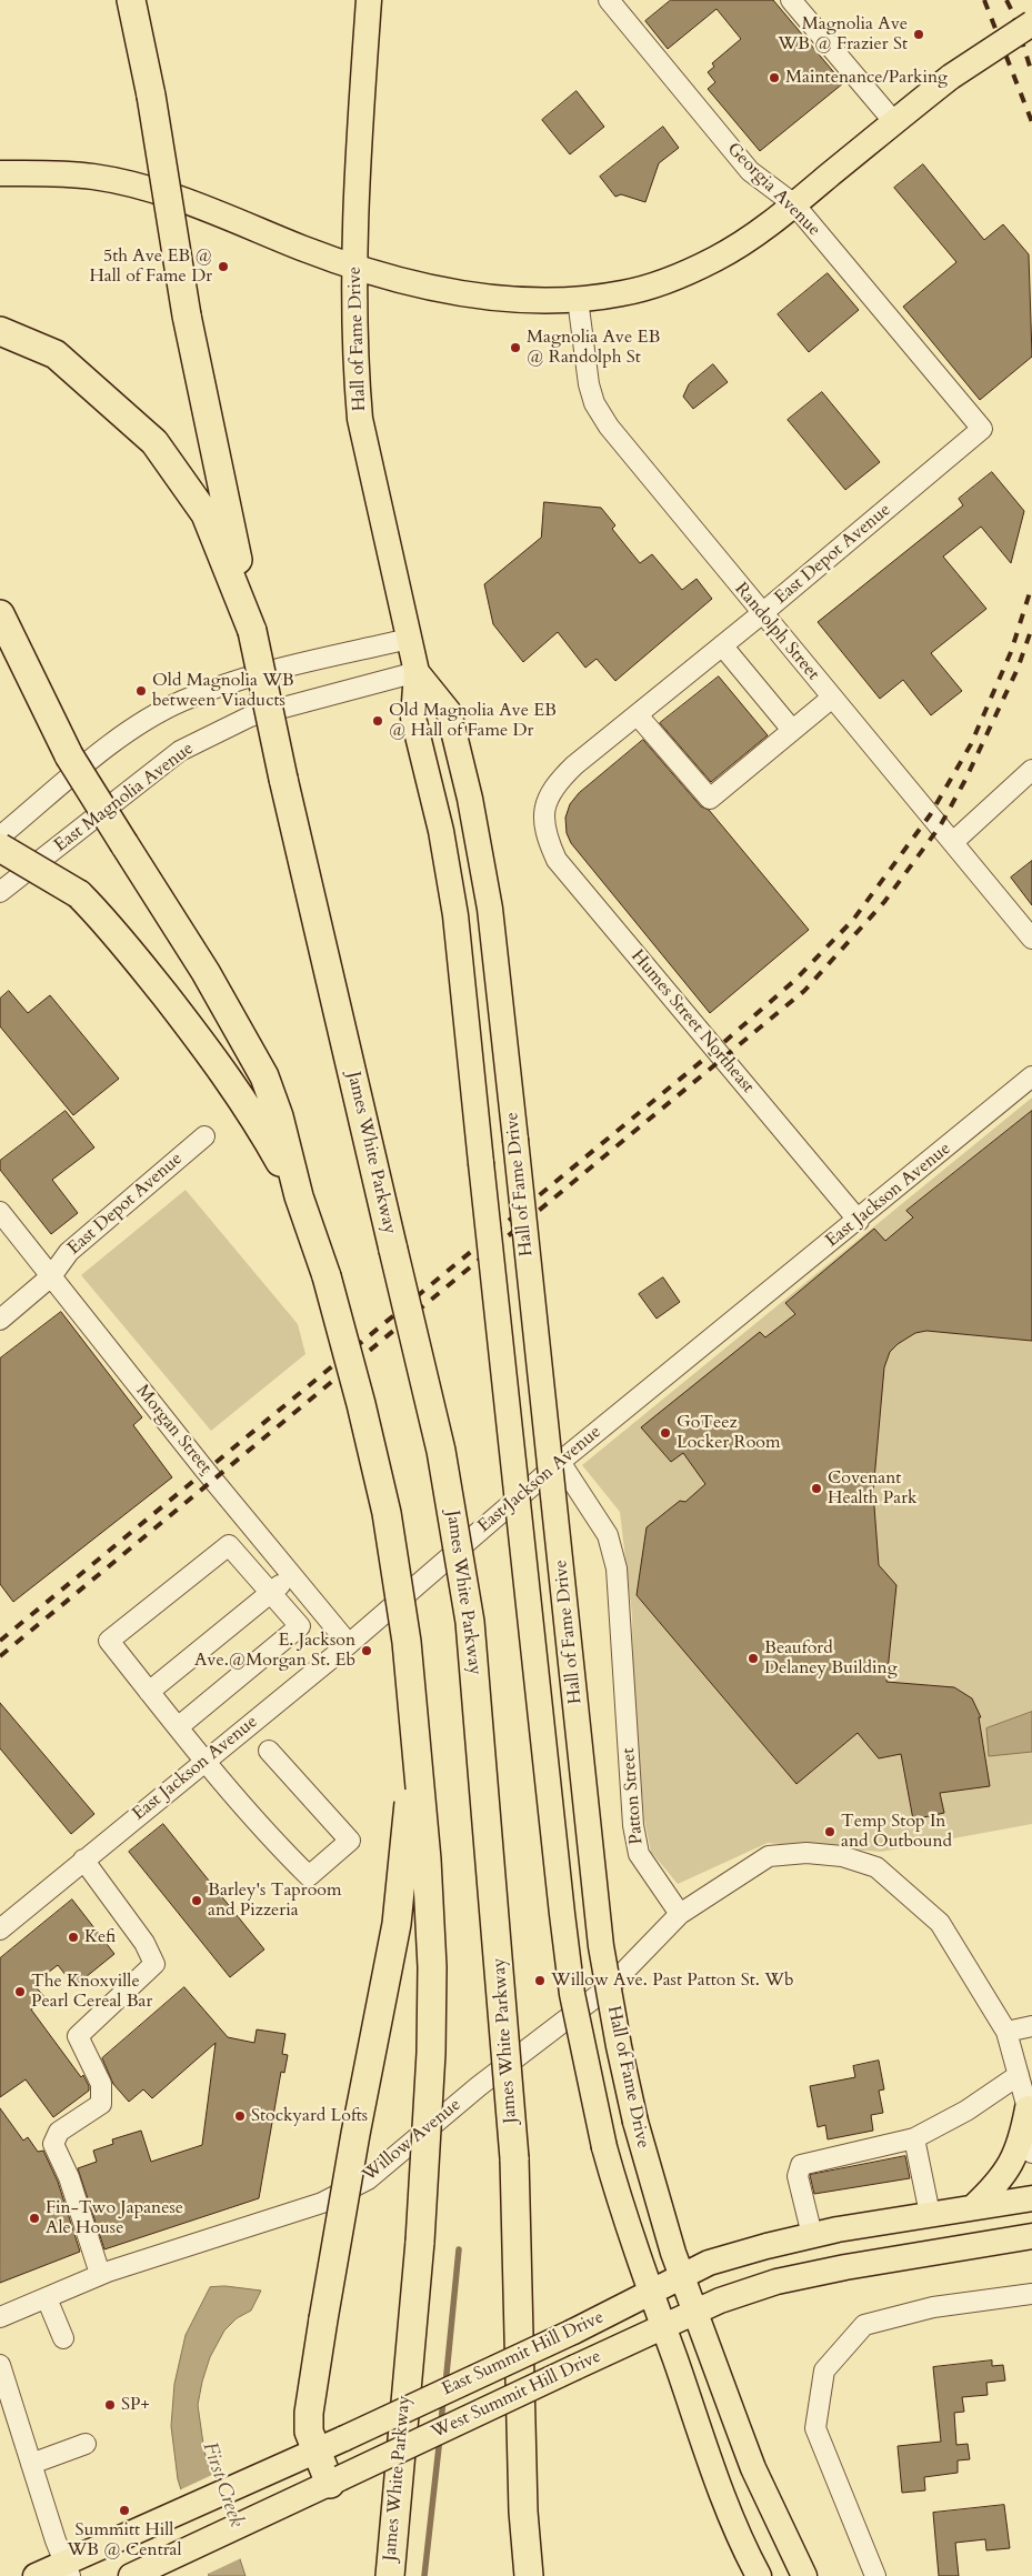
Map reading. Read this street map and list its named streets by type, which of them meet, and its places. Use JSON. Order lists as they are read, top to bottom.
{
  "streets": {
    "highway": ["James White Parkway"],
    "main road": ["Hall of Fame Drive", "East Summit Hill Drive", "West Summit Hill Drive"],
    "street": [
      "Georgia Avenue",
      "East Depot Avenue",
      "Randolph Street",
      "East Magnolia Avenue",
      "Humes Street Northeast",
      "East Jackson Avenue",
      "Morgan Street",
      "Patton Street",
      "Willow Avenue"
    ]
  },
  "crossings": [
    ["Georgia Avenue", "East Depot Avenue"],
    ["Hall of Fame Drive", "East Magnolia Avenue"],
    ["Hall of Fame Drive", "East Summit Hill Drive"],
    ["Hall of Fame Drive", "West Summit Hill Drive"],
    ["East Depot Avenue", "Randolph Street"],
    ["East Depot Avenue", "Humes Street Northeast"],
    ["East Depot Avenue", "Morgan Street"],
    ["Humes Street Northeast", "East Jackson Avenue"],
    ["East Jackson Avenue", "Morgan Street"],
    ["East Jackson Avenue", "Patton Street"],
    ["Patton Street", "Willow Avenue"]
  ],
  "water": ["First Creek"],
  "places": [
    "Magnolia Ave WB @ Frazier St",
    "Maintenance/Parking",
    "5th Ave EB @ Hall of Fame Dr",
    "Magnolia Ave EB @ Randolph St",
    "Old Magnolia WB between Viaducts",
    "Old Magnolia Ave EB @ Hall of Fame Dr",
    "GoTeez Locker Room",
    "Covenant Health Park",
    "E. Jackson Ave.@Morgan St. Eb",
    "Beauford Delaney Building",
    "Temp Stop In and Outbound",
    "Barley's Taproom and Pizzeria",
    "Kefi",
    "Willow Ave. Past Patton St. Wb",
    "The Knoxville Pearl Cereal Bar",
    "Stockyard Lofts",
    "Fin-Two Japanese Ale House",
    "SP+",
    "Summitt Hill WB @ Central"
  ]
}
